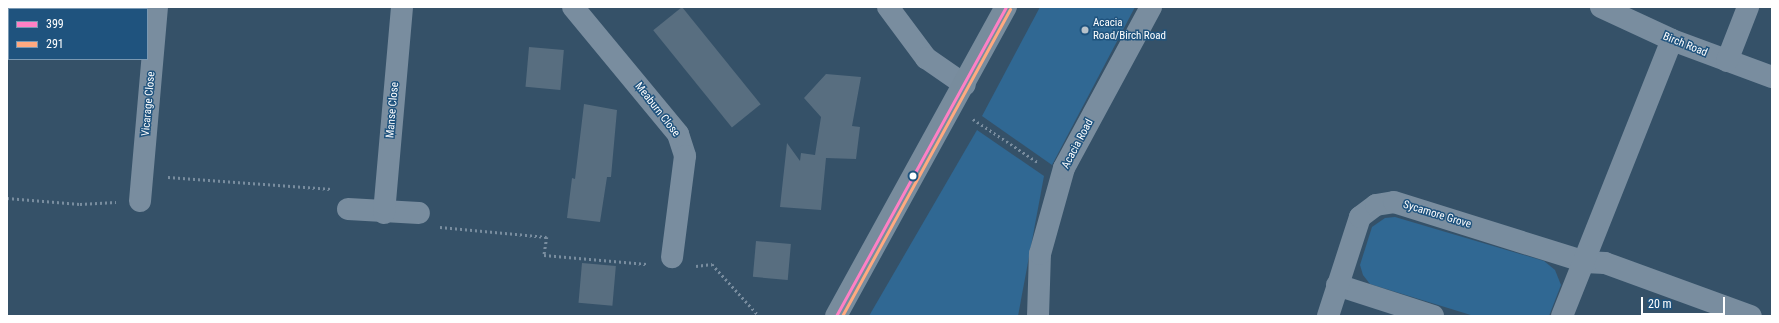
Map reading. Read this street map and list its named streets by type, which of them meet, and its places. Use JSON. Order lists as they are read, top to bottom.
{
  "streets": {
    "street": [
      "Birch Road",
      "Vicarage Close",
      "Manse Close",
      "Meaburn Close",
      "Acacia Road",
      "Sycamore Grove"
    ]
  },
  "places": ["Acacia Road/Birch Road"],
  "lines": ["transit line 399", "transit line 291"],
  "legend": ["399", "291"],
  "scale_bar": "20 m"
}
